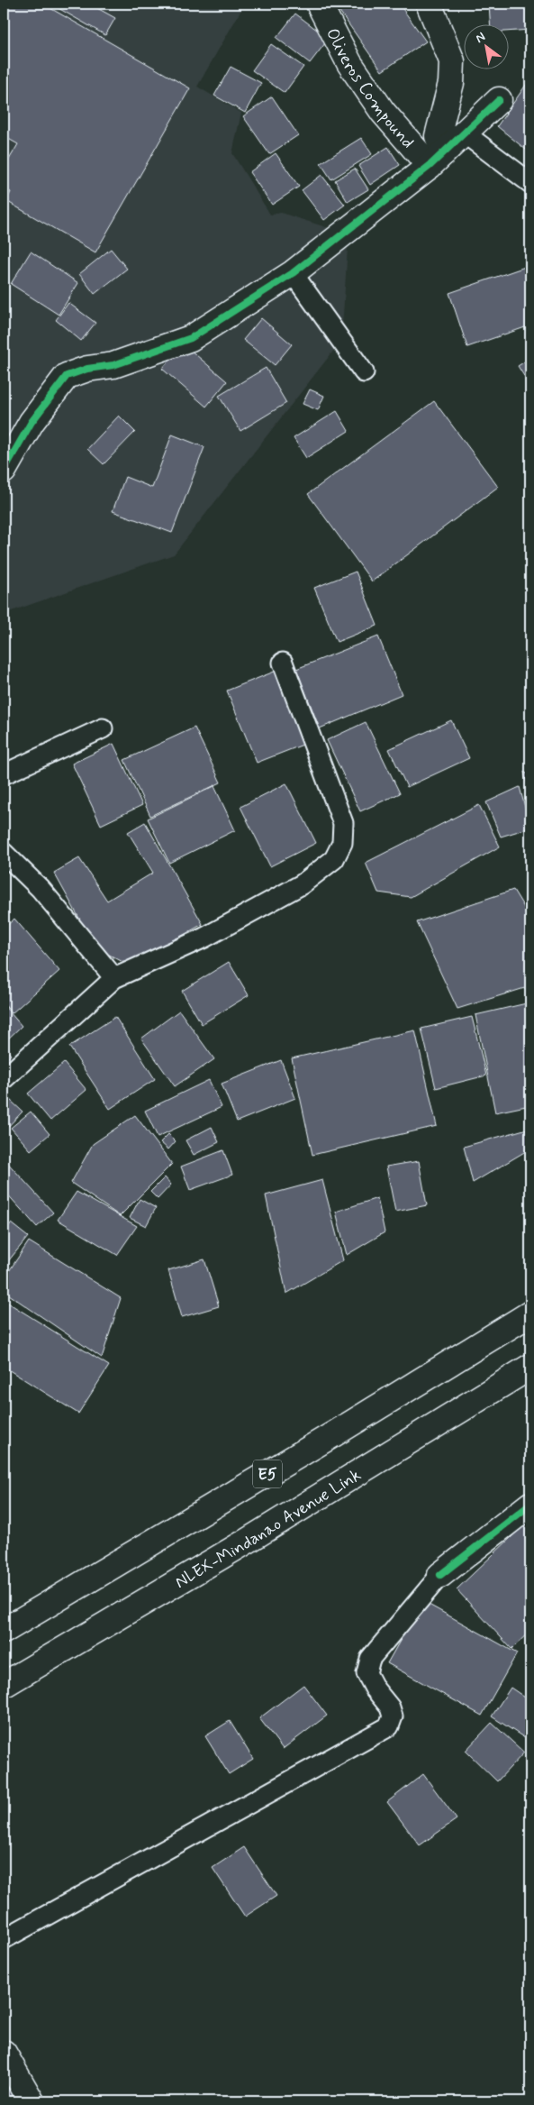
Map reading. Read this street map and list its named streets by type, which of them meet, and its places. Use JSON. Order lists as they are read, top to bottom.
{
  "streets": {
    "main road": ["Oliveros Compound", "E5", "NLEX-Mindanao Avenue Link"]
  },
  "north": "top left"
}
